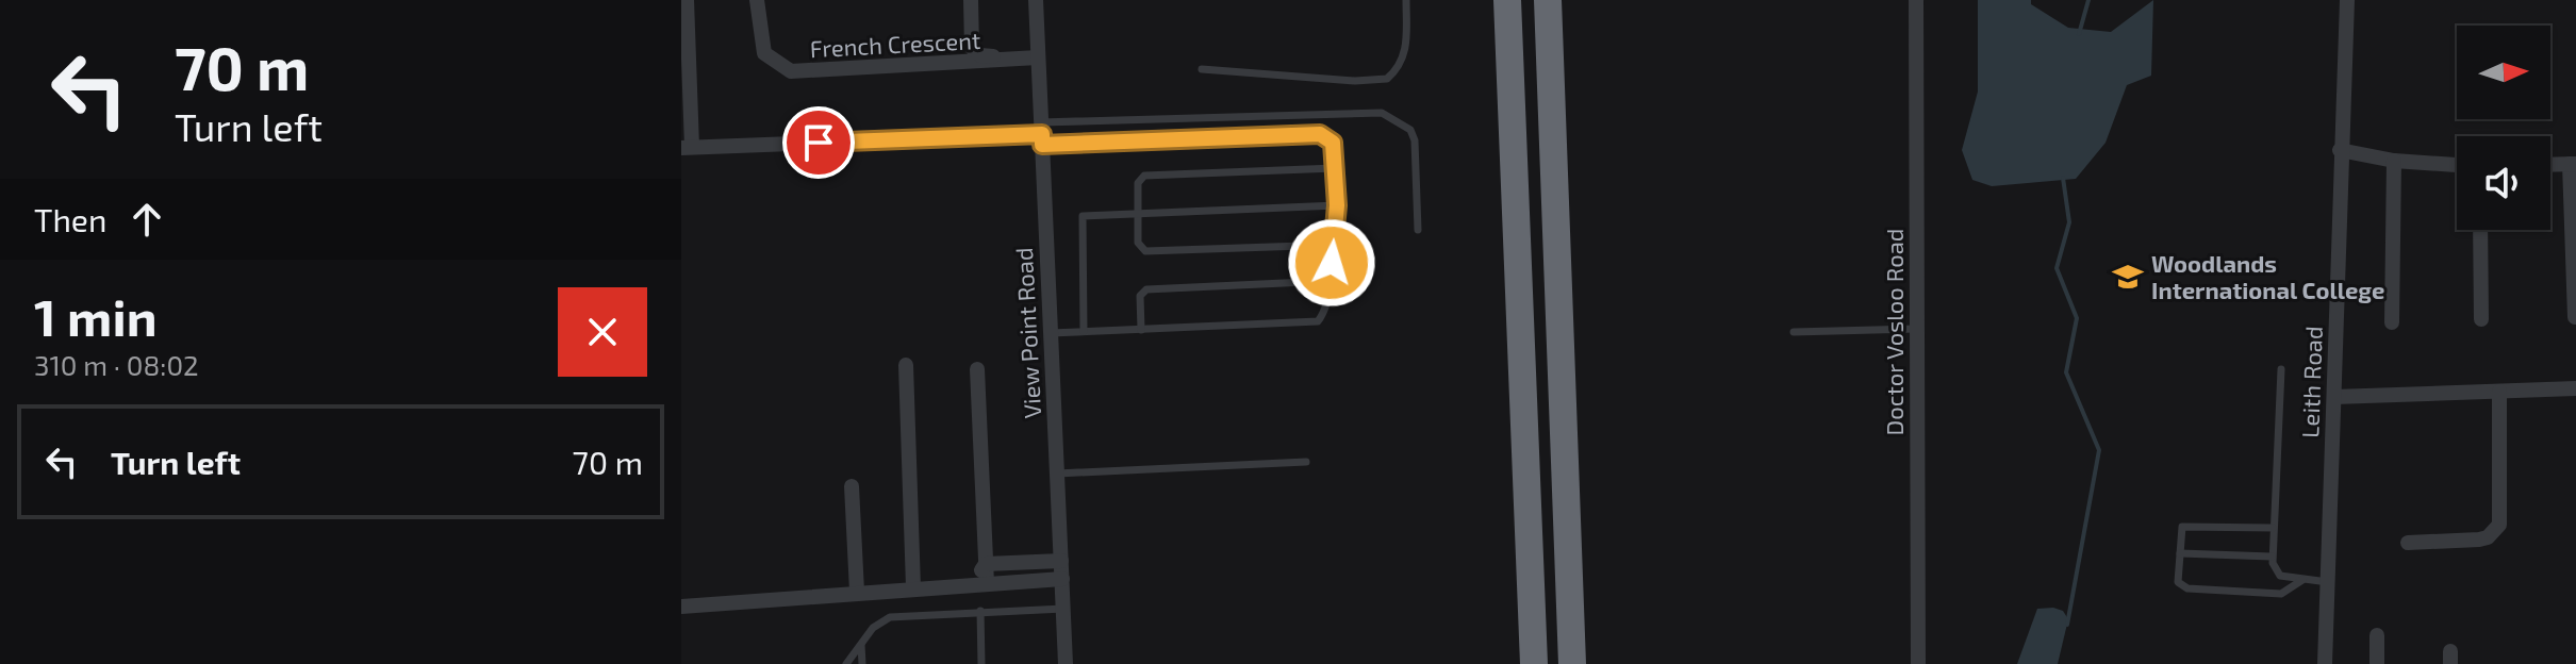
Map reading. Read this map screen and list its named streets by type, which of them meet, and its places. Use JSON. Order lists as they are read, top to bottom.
{
  "streets": {
    "street": [
      "French Crescent",
      "Doctor Vosloo Road",
      "View Point Road",
      "Leith Road"
    ]
  },
  "crossings": [
    ["French Crescent", "View Point Road"]
  ],
  "places": {
    "school or university": ["Woodlands International College"]
  },
  "north": "right",
  "page": {
    "turn": ["70 m", "Turn left"],
    "then": "Then",
    "heading": ["1 min", "310 m · 08:02"],
    "list": [
      {
        "name": "Turn left",
        "value": "70 m"
      }
    ]
  }
}
